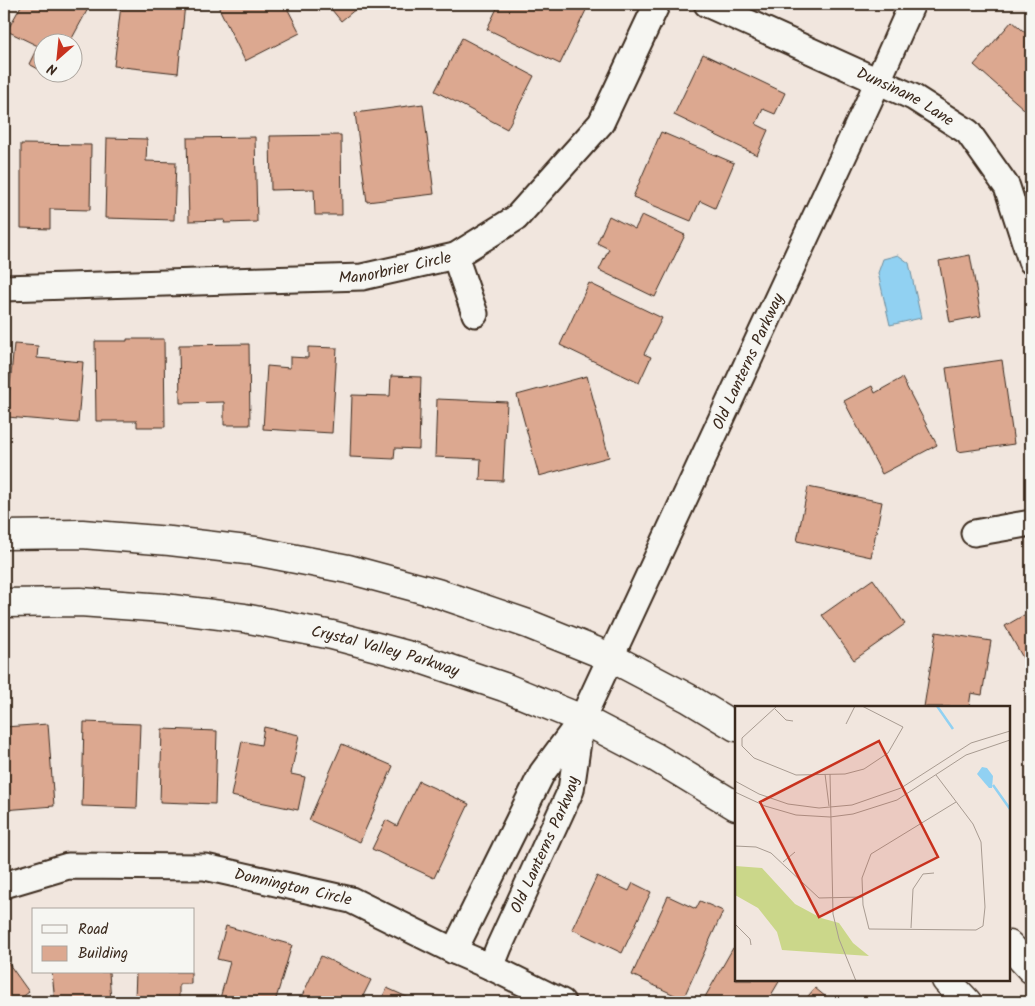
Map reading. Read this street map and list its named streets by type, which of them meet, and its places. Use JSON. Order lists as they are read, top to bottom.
{
  "streets": {
    "main road": ["Crystal Valley Parkway"],
    "street": [
      "Dunsinane Lane",
      "Manorbrier Circle",
      "Old Lanterns Parkway",
      "Donnington Circle"
    ]
  },
  "crossings": [
    ["Dunsinane Lane", "Old Lanterns Parkway"],
    ["Old Lanterns Parkway", "Crystal Valley Parkway"],
    ["Old Lanterns Parkway", "Donnington Circle"]
  ],
  "legend": ["Road", "Building"],
  "north": "bottom left"
}
